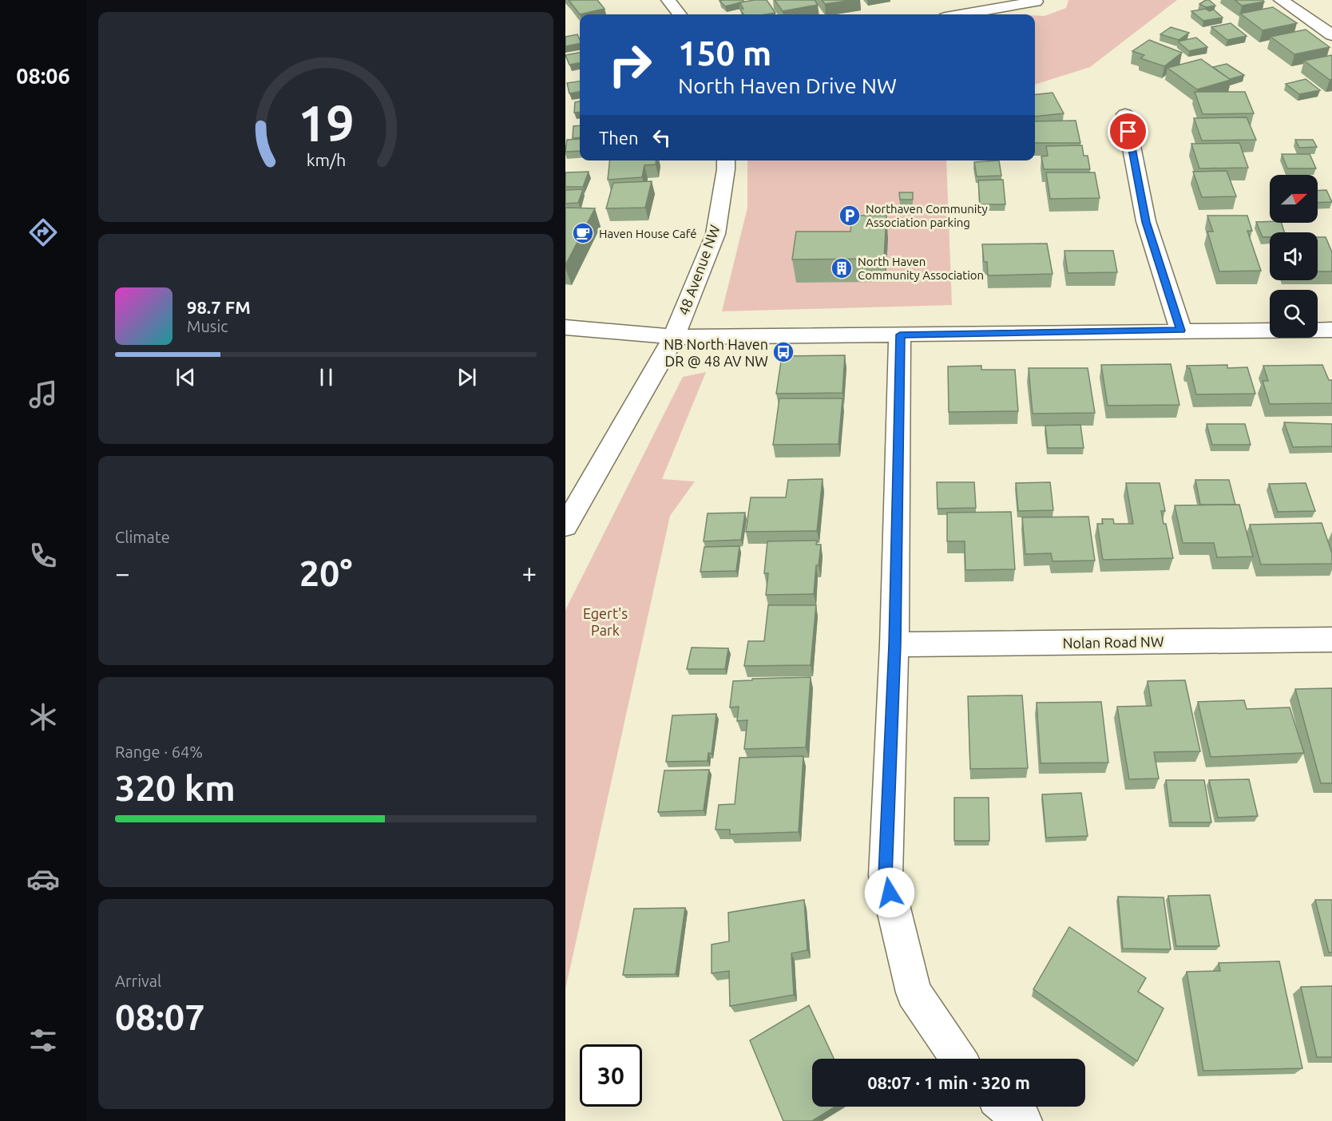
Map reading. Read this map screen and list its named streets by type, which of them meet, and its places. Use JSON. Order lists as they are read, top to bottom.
{
  "streets": {
    "street": ["48 Avenue NW", "Nolan Road NW"]
  },
  "parks": ["Egert's Park"],
  "places": {
    "parking": ["Northaven Community Association parking"],
    "cafe": ["Haven House Café"],
    "building": ["North Haven Community Association"],
    "bus stop": ["NB North Haven DR @ 48 AV NW"]
  },
  "north": "right",
  "page": {
    "tabs": "08:06",
    "turn": ["150 m", "North Haven Drive NW"],
    "then": "Then",
    "song": ["98.7 FM", "Music"],
    "tile": [
      "Climate",
      ["Range · 64%", "320 km"],
      ["Arrival", "08:07"]
    ],
    "heat": ["−", "20°", "+"],
    "limit": "30",
    "trip": "08:07 · 1 min · 320 m",
    "gauge": ["19", "km/h"]
  }
}
